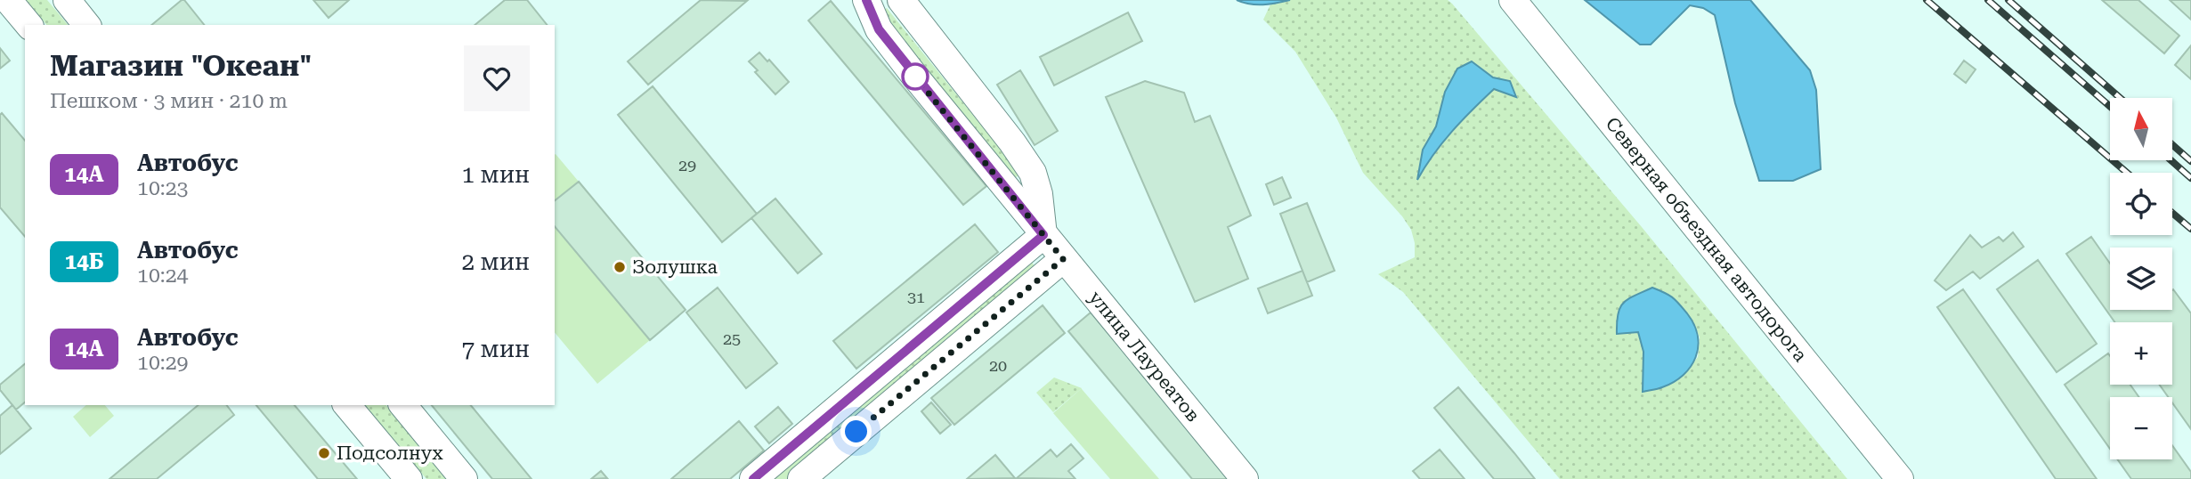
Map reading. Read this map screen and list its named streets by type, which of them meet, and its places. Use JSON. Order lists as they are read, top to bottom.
{
  "streets": {
    "street": ["Северная объездная автодорога", "улица Лауреатов"]
  },
  "places": ["Золушка", "Подсолнух"],
  "lines": ["bus line 14А"],
  "house_numbers": [
    "29",
    "31",
    "25",
    "20"
  ],
  "north": "top",
  "page": {
    "heading": ["Магазин \"Океан\"", "Пешком · 3 мин · 210 m"],
    "map_buttons": ["+", "−"],
    "list": [
      {
        "mark": "14А",
        "name": "Автобус",
        "note": "10:23",
        "value": "1 мин"
      },
      {
        "mark": "14Б",
        "name": "Автобус",
        "note": "10:24",
        "value": "2 мин"
      },
      {
        "mark": "14А",
        "name": "Автобус",
        "note": "10:29",
        "value": "7 мин"
      }
    ]
  }
}
